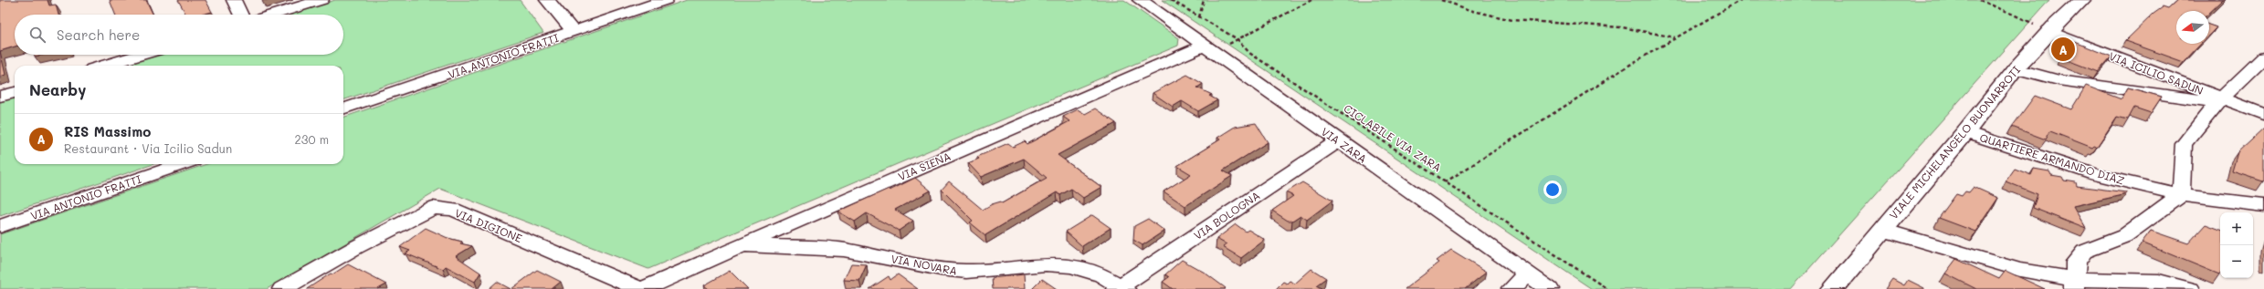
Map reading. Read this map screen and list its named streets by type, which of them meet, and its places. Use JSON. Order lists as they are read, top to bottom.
{
  "streets": {
    "street": [
      "VIA ANTONIO FRATTI",
      "VIA ICILIO SADUN",
      "VIALE MICHELANGELO BUONARROTI",
      "VIA ZARA",
      "QUARTIERE ARMANDO DIAZ",
      "VIA SIENA",
      "VIA BOLOGNA",
      "VIA DIGIONE",
      "VIA NOVARA"
    ],
    "path": ["CICLABILE VIA ZARA"]
  },
  "crossings": [
    ["VIA ICILIO SADUN", "VIALE MICHELANGELO BUONARROTI"],
    ["VIALE MICHELANGELO BUONARROTI", "QUARTIERE ARMANDO DIAZ"],
    ["VIA ZARA", "VIA SIENA"],
    ["VIA ZARA", "VIA BOLOGNA"],
    ["VIA SIENA", "VIA NOVARA"],
    ["VIA BOLOGNA", "VIA NOVARA"]
  ],
  "north": "left",
  "page": {
    "search": "Search here",
    "pins": "A",
    "heading": "Nearby",
    "list": [
      {
        "mark": "A",
        "name": "RIS Massimo",
        "note": "Restaurant · Via Icilio Sadun",
        "value": "230 m"
      }
    ],
    "map_buttons": ["+", "−"]
  }
}
